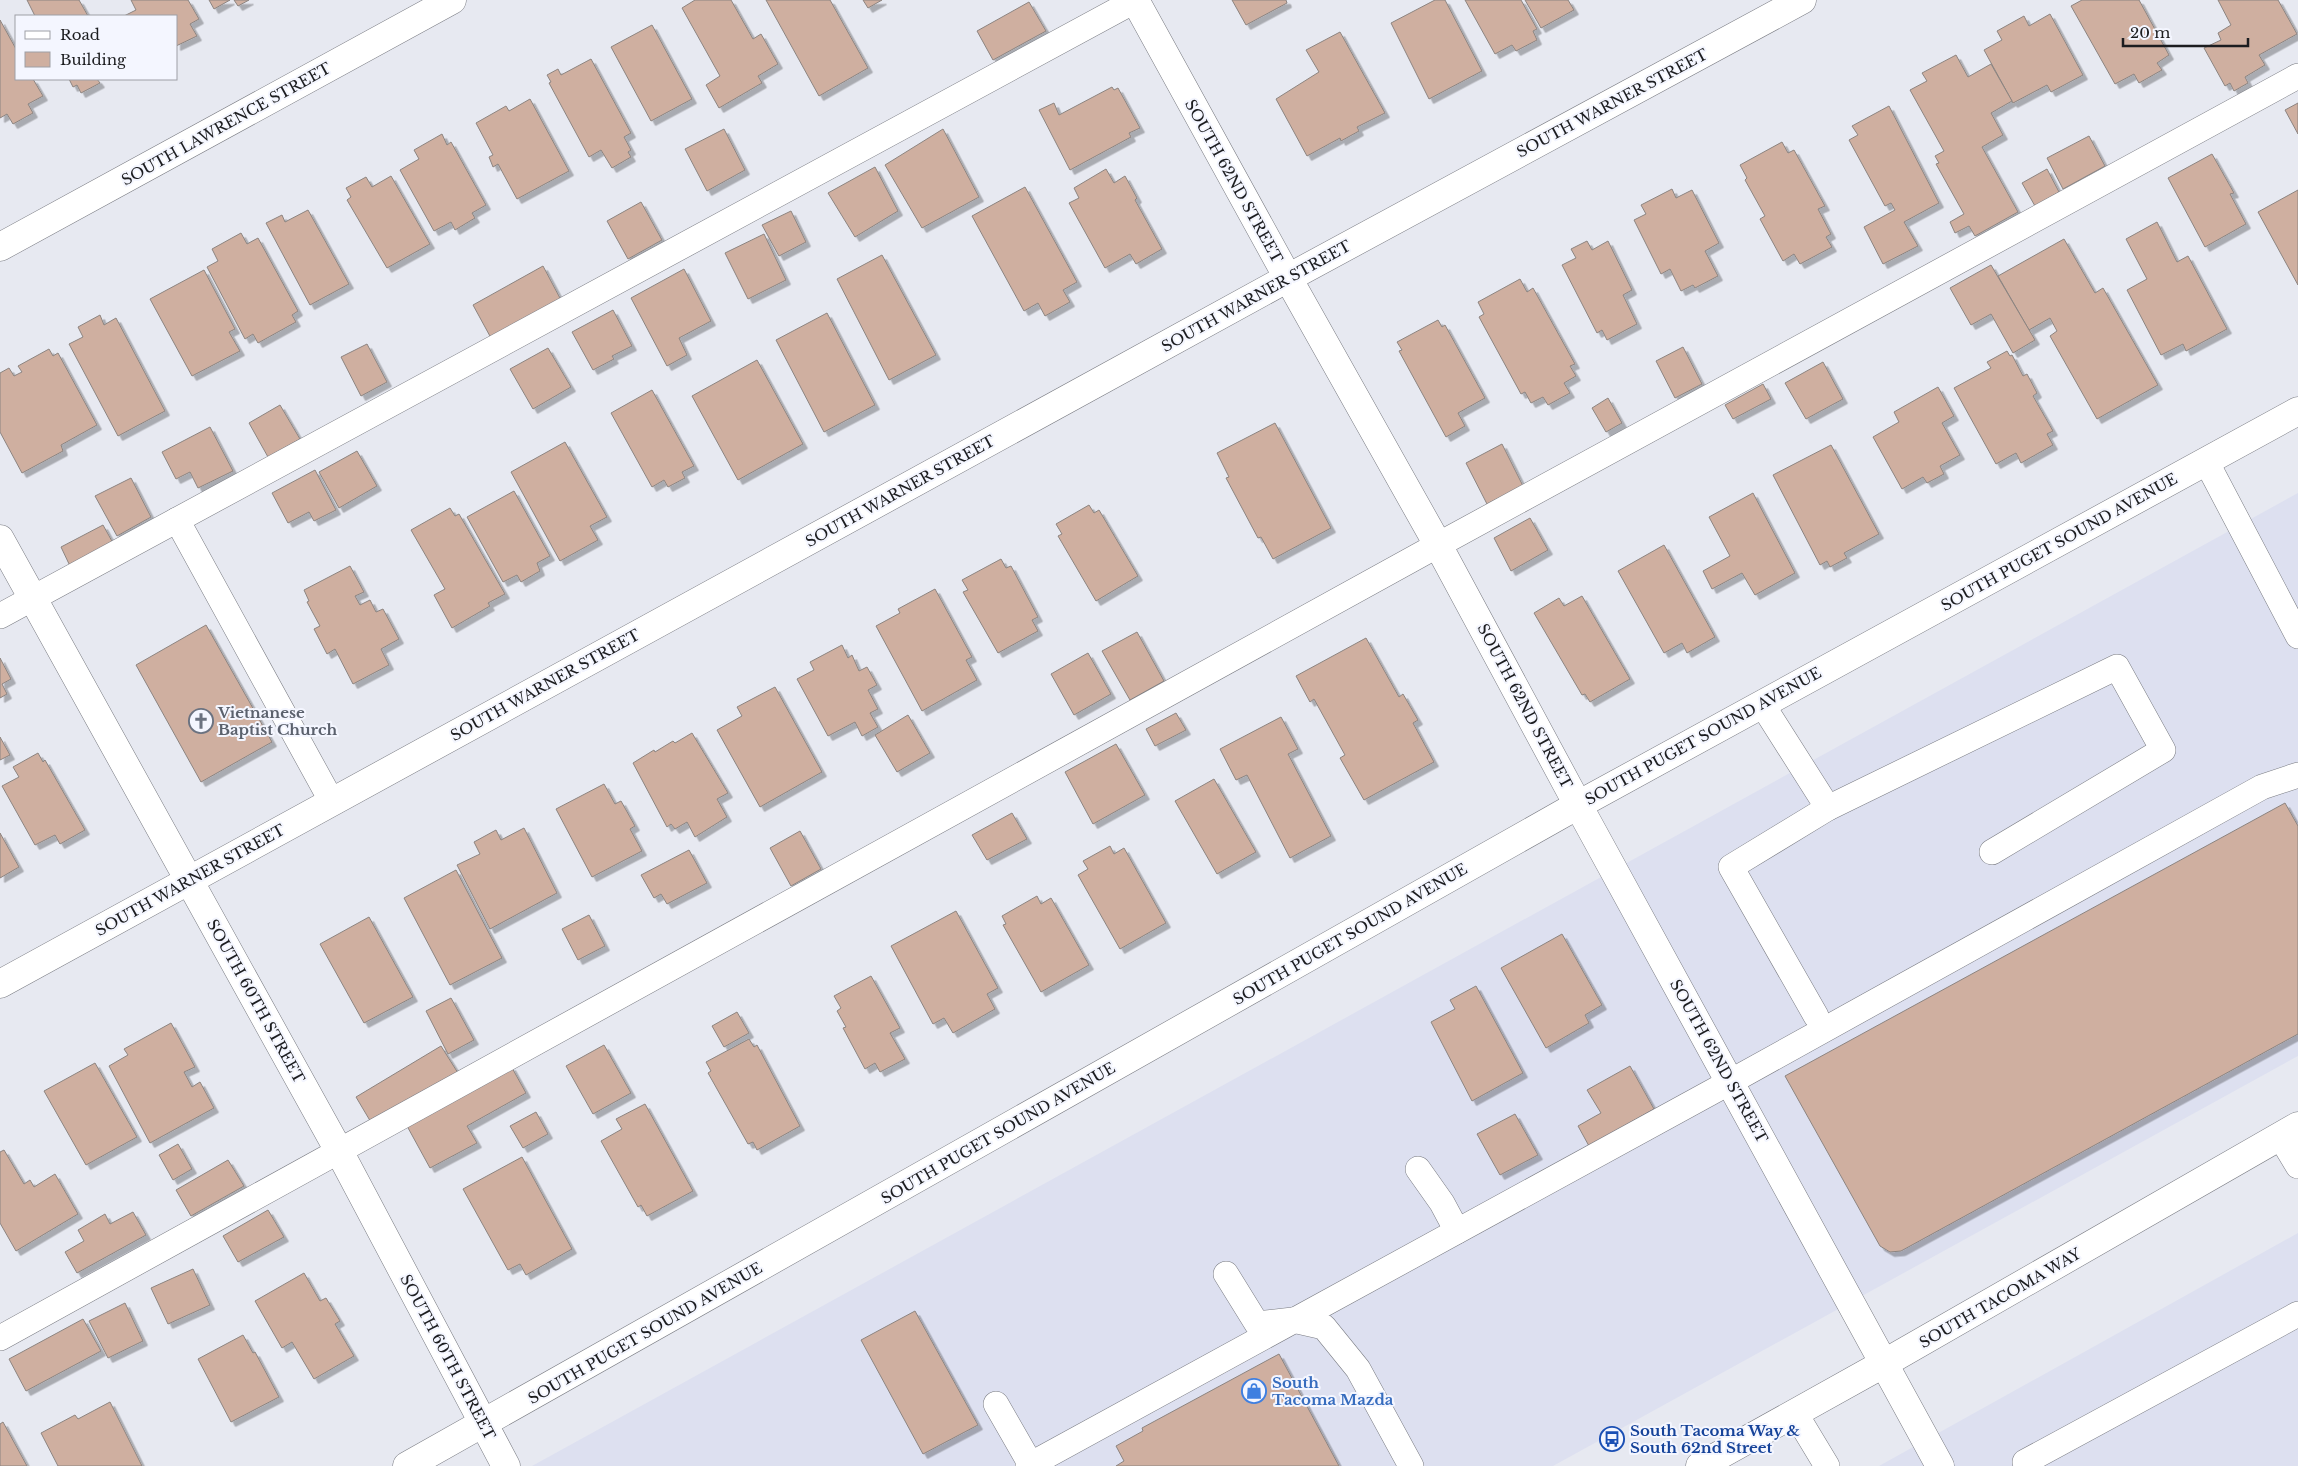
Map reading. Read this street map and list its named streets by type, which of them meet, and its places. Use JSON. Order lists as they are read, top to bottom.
{
  "streets": {
    "street": [
      "SOUTH WARNER STREET",
      "SOUTH LAWRENCE STREET",
      "SOUTH 62ND STREET",
      "SOUTH PUGET SOUND AVENUE",
      "SOUTH 60TH STREET",
      "SOUTH TACOMA WAY"
    ]
  },
  "crossings": [
    ["SOUTH WARNER STREET", "SOUTH 62ND STREET"],
    ["SOUTH WARNER STREET", "SOUTH 60TH STREET"],
    ["SOUTH 62ND STREET", "SOUTH PUGET SOUND AVENUE"],
    ["SOUTH 62ND STREET", "SOUTH TACOMA WAY"],
    ["SOUTH PUGET SOUND AVENUE", "SOUTH 60TH STREET"]
  ],
  "places": {
    "church": ["Vietnanese Baptist Church"],
    "shop": ["South Tacoma Mazda"],
    "bus stop": ["South Tacoma Way & South 62nd Street"]
  },
  "legend": ["Road", "Building"],
  "scale_bar": "20 m"
}
